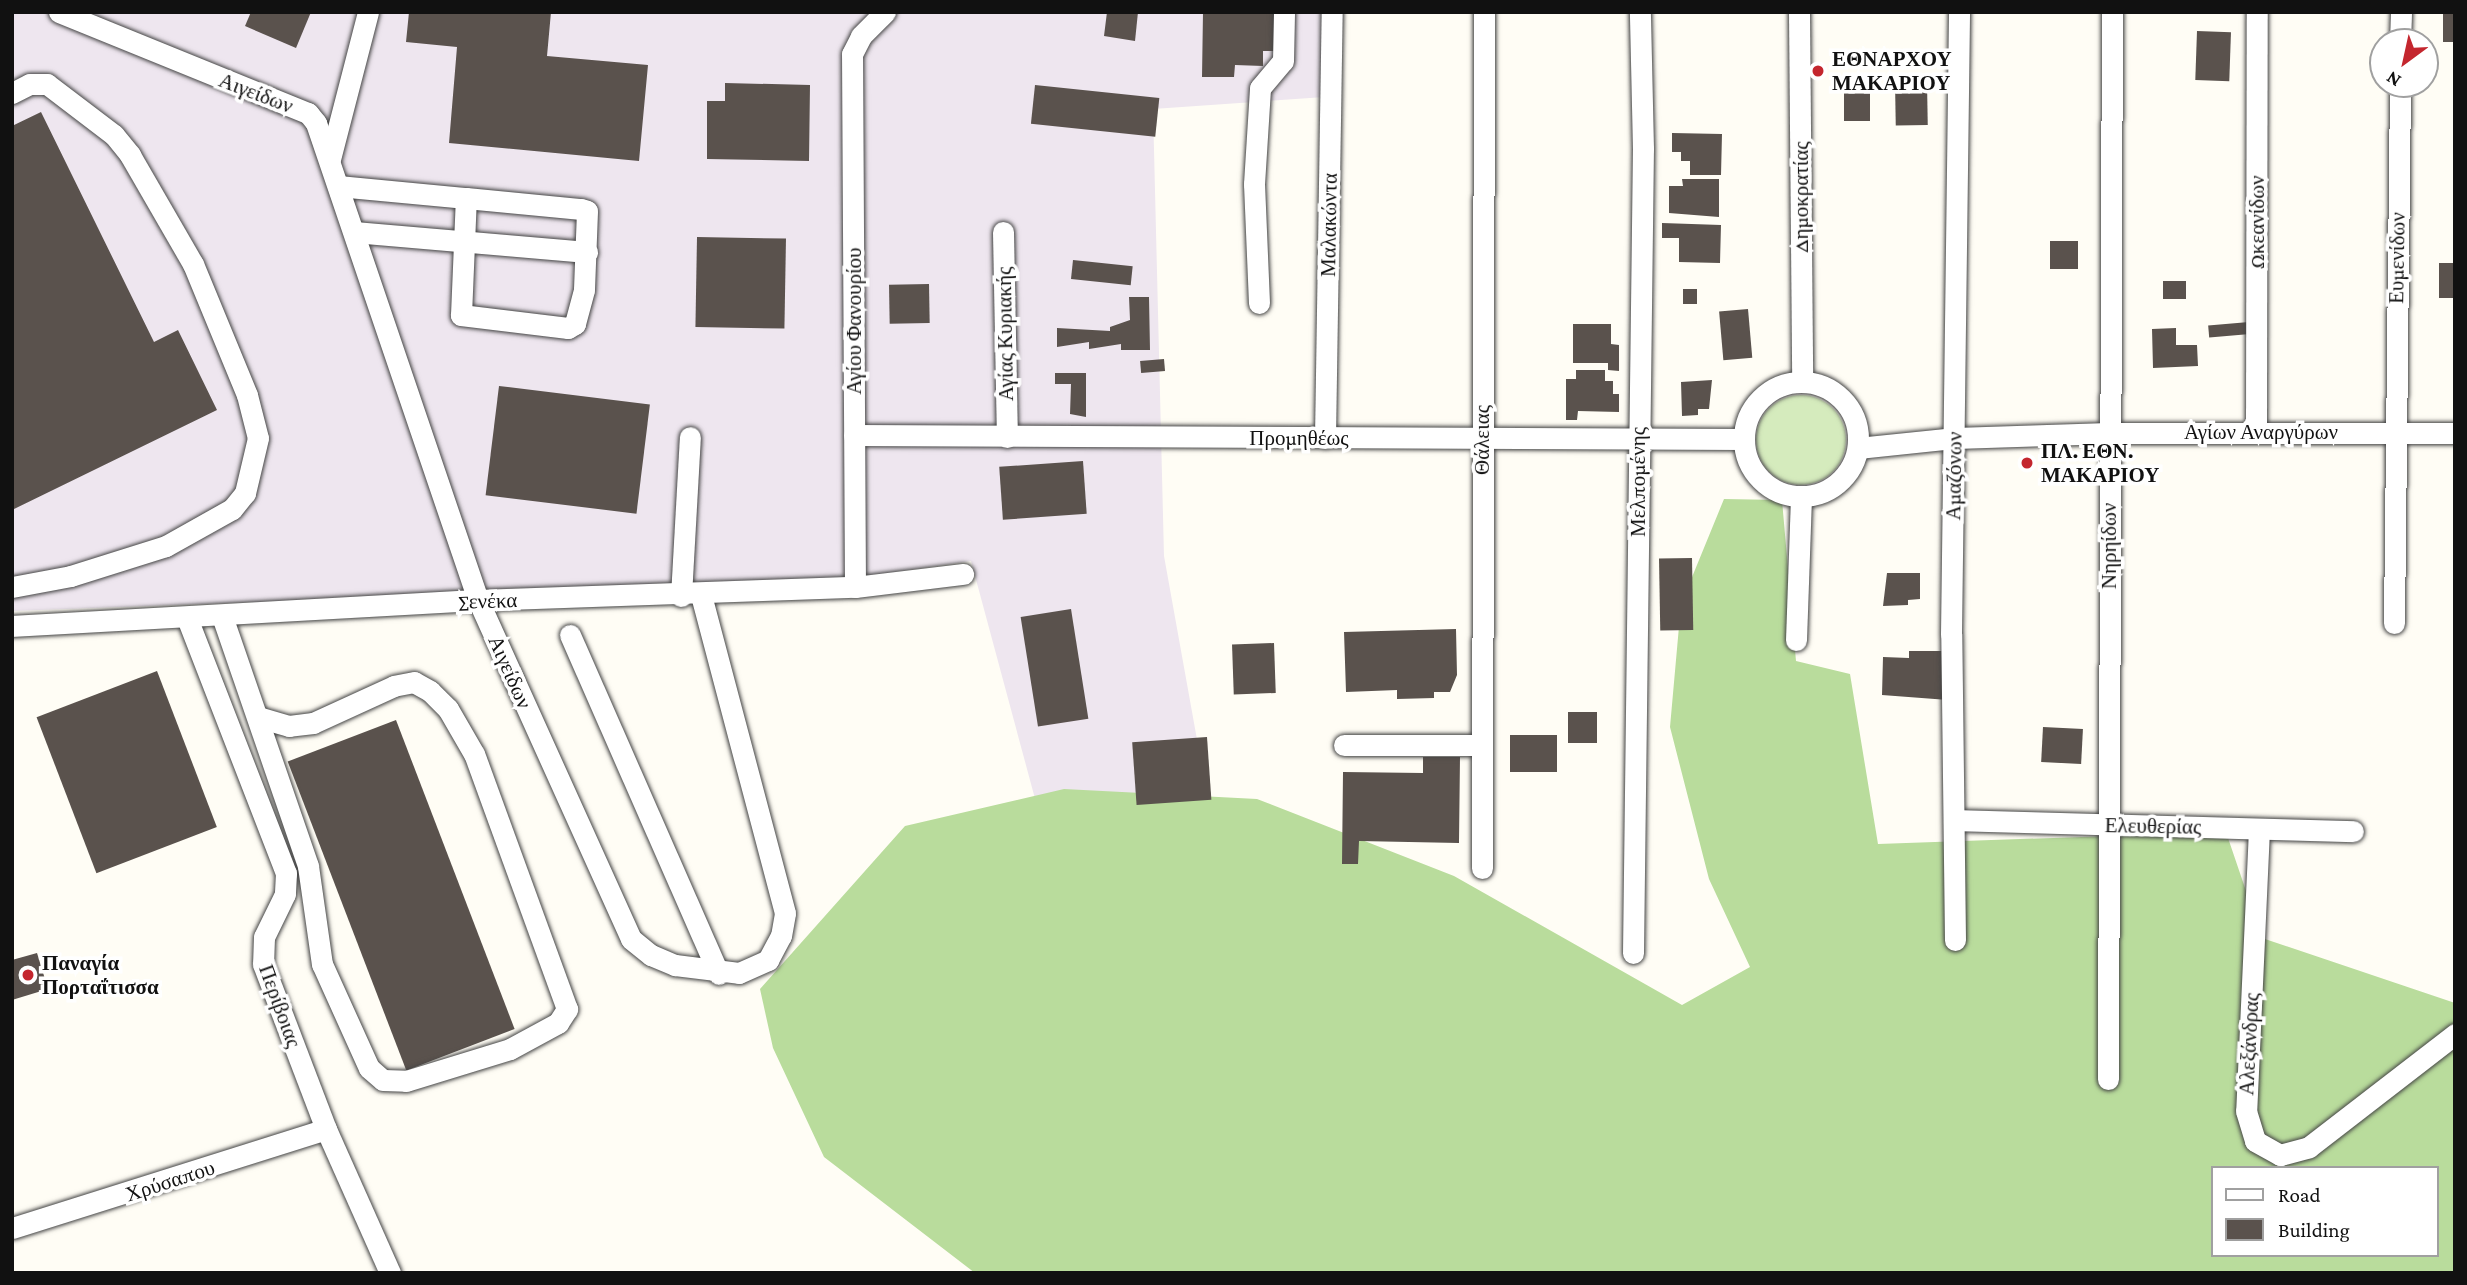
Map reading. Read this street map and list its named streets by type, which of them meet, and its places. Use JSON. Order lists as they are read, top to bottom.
{
  "streets": {
    "street": [
      "Αιγείδων",
      "Δημοκρατίας",
      "Ωκεανίδων",
      "Μαλακώντα",
      "Ευμενίδων",
      "Αγίου Φανουρίου",
      "Αγίας Κυριακής",
      "Αγίων Αναργύρων",
      "Προμηθέως",
      "Θάλειας",
      "Αμαζόνων",
      "Μελπομένης",
      "Νηρηίδων",
      "Σενέκα",
      "Ελευθερίας",
      "Περίβοιας",
      "Αλεξάνδρας",
      "Χρύσαπου"
    ]
  },
  "crossings": [
    ["Αιγείδων", "Σενέκα"],
    ["Δημοκρατίας", "Αγίων Αναργύρων"],
    ["Δημοκρατίας", "Προμηθέως"],
    ["Ωκεανίδων", "Αγίων Αναργύρων"],
    ["Μαλακώντα", "Προμηθέως"],
    ["Ευμενίδων", "Αγίων Αναργύρων"],
    ["Αγίου Φανουρίου", "Προμηθέως"],
    ["Αγίου Φανουρίου", "Σενέκα"],
    ["Αγίας Κυριακής", "Προμηθέως"],
    ["Αγίων Αναργύρων", "Προμηθέως"],
    ["Αγίων Αναργύρων", "Αμαζόνων"],
    ["Αγίων Αναργύρων", "Νηρηίδων"],
    ["Προμηθέως", "Θάλειας"],
    ["Προμηθέως", "Μελπομένης"],
    ["Αμαζόνων", "Ελευθερίας"],
    ["Νηρηίδων", "Ελευθερίας"],
    ["Σενέκα", "Περίβοιας"],
    ["Ελευθερίας", "Αλεξάνδρας"],
    ["Περίβοιας", "Χρύσαπου"]
  ],
  "places": ["ΕΘΝΑΡΧΟΥ ΜΑΚΑΡΙΟΥ", "ΠΛ. ΕΘΝ. ΜΑΚΑΡΙΟΥ", "Παναγία Πορταΐτισσα"],
  "legend": ["Road", "Building"],
  "north": "bottom left"
}
